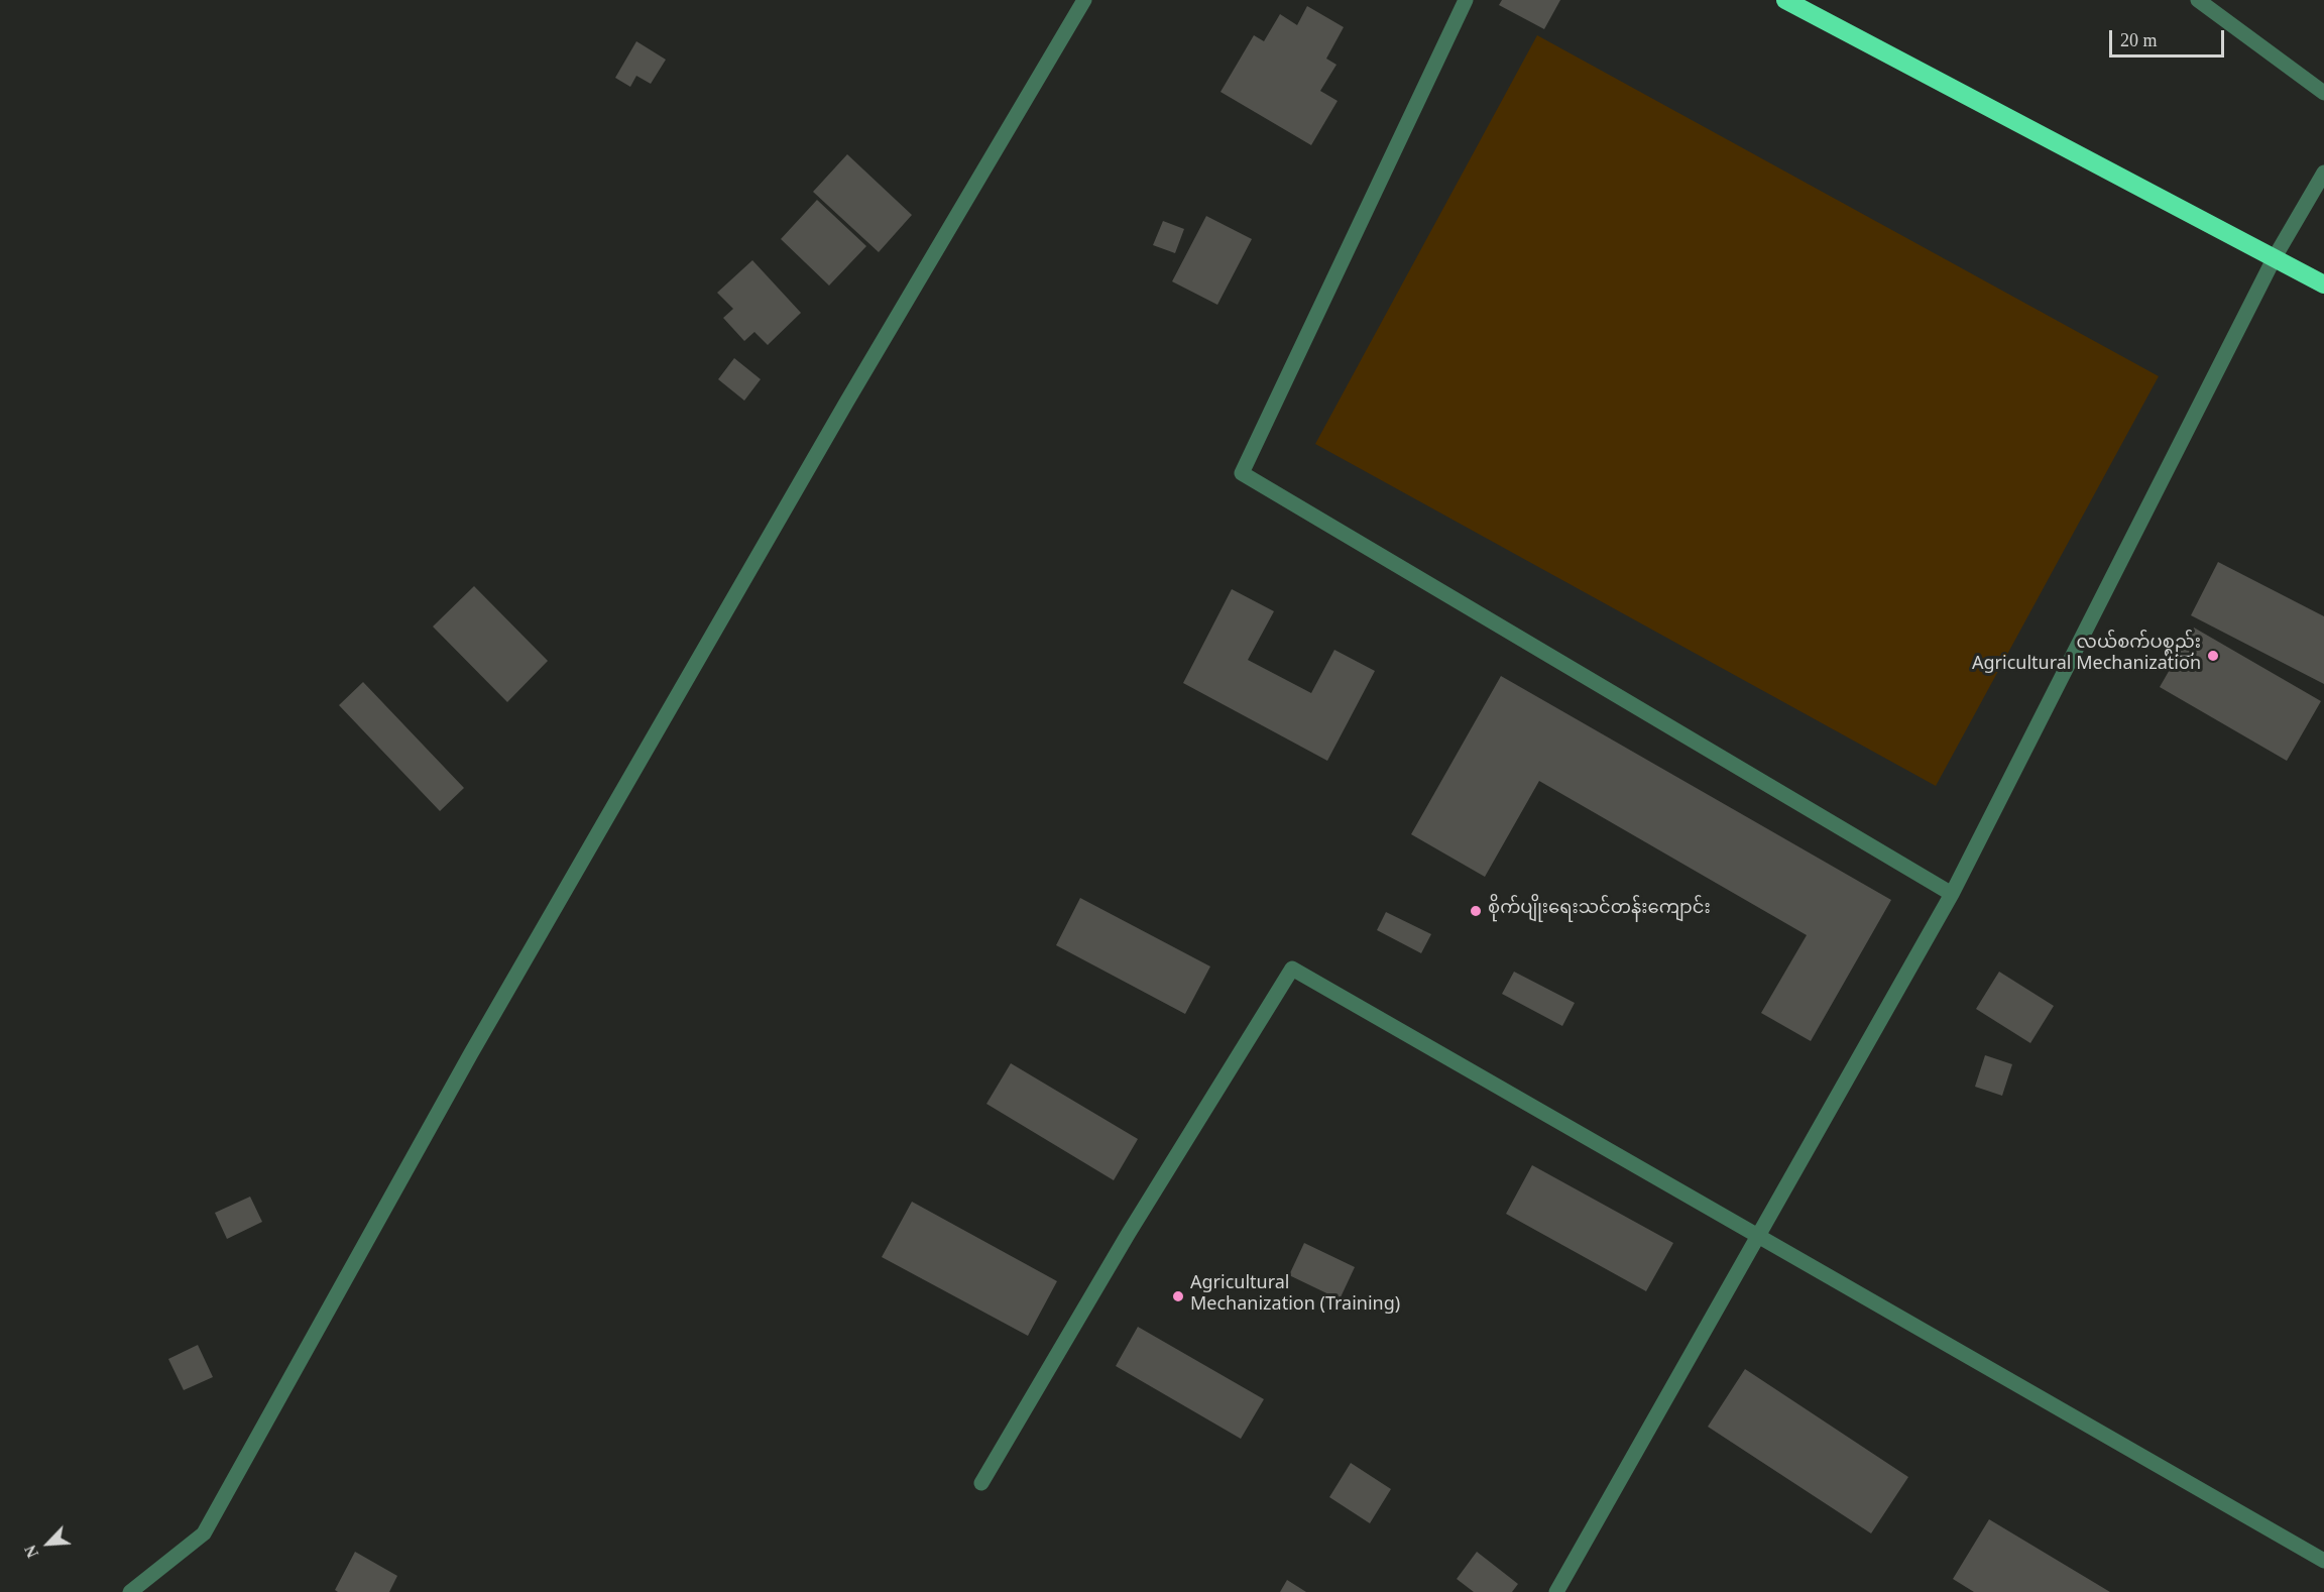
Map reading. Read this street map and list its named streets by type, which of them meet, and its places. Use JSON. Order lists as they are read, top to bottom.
{
  "places": ["လယ်စက်ပစ္စည်း Agricultural Mechanization", "စိုက်ပျိုးရေးသင်တန်းကျောင်း", "Agricultural Mechanization (Training)"],
  "scale_bar": "20 m",
  "north": "bottom left"
}
